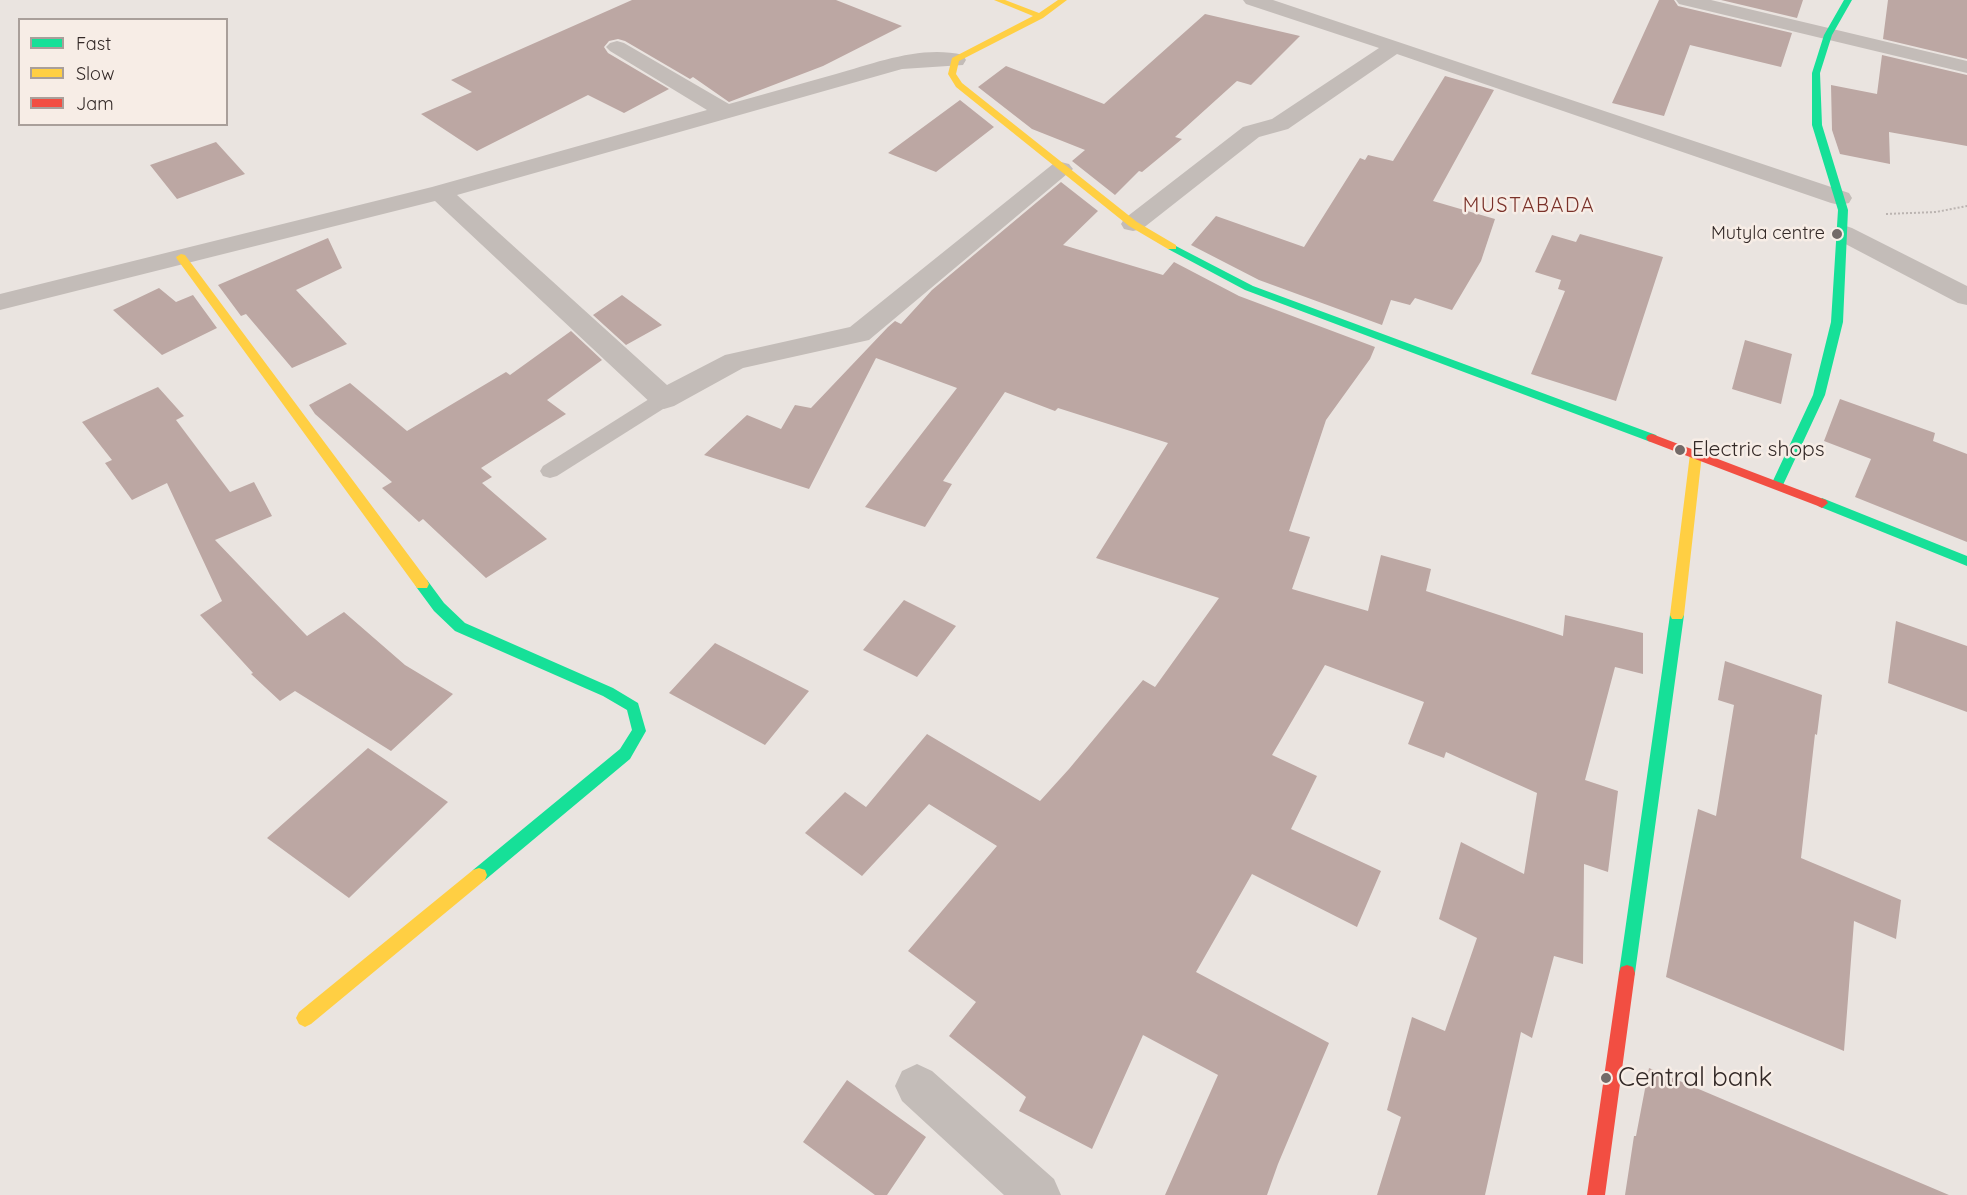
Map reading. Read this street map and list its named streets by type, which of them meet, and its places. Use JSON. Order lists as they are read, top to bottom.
{
  "districts": ["MUSTABADA"],
  "places": ["Mutyla centre", "Electric shops", "Central bank"],
  "legend": ["Fast", "Slow", "Jam"]
}
